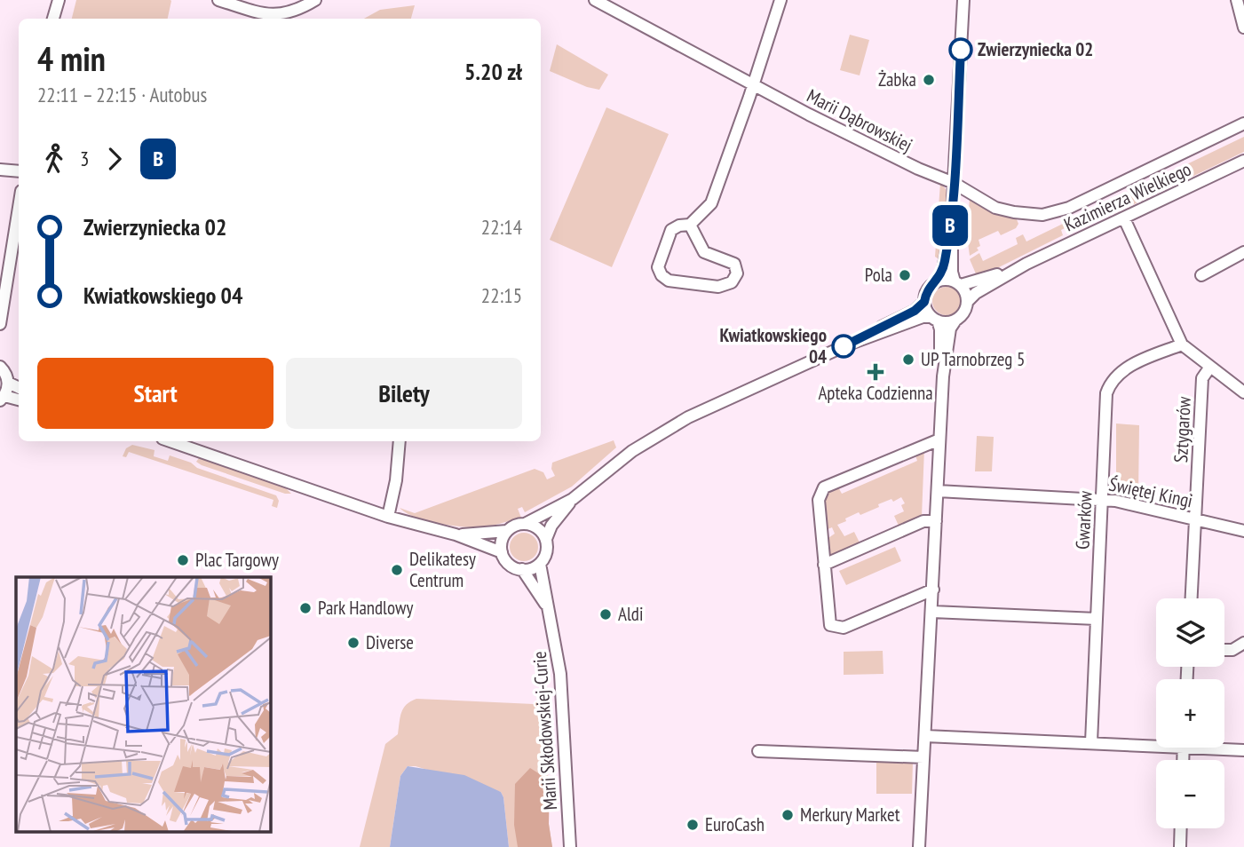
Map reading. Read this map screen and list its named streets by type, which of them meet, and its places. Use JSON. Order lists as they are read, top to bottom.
{
  "streets": {
    "street": [
      "Marii Dąbrowskiej",
      "Kazimierza Wielkiego",
      "Sztygarów",
      "Świętej Kingi",
      "Gwarków",
      "Marii Skłodowskiej-Curie"
    ]
  },
  "crossings": [
    ["Sztygarów", "Świętej Kingi"],
    ["Świętej Kingi", "Gwarków"]
  ],
  "places": {
    "other": [
      "Zwierzyniecka 02",
      "Żabka",
      "Pola",
      "Kwiatkowskiego 04",
      "UP Tarnobrzeg 5",
      "Plac Targowy",
      "Delikatesy Centrum",
      "Park Handlowy",
      "Aldi",
      "Diverse",
      "Merkury Market",
      "EuroCash"
    ],
    "health": ["Apteka Codzienna"]
  },
  "lines": ["bus line B"],
  "page": {
    "on_map": "B",
    "heading": ["4 min", "22:11 – 22:15 · Autobus", "5.20 zł"],
    "legs": ["3", "B"],
    "list": [
      {
        "name": "Zwierzyniecka 02",
        "value": "22:14"
      },
      {
        "name": "Kwiatkowskiego 04",
        "value": "22:15"
      }
    ],
    "buttons": ["Start", "Bilety"],
    "map_buttons": ["+", "−"]
  }
}
